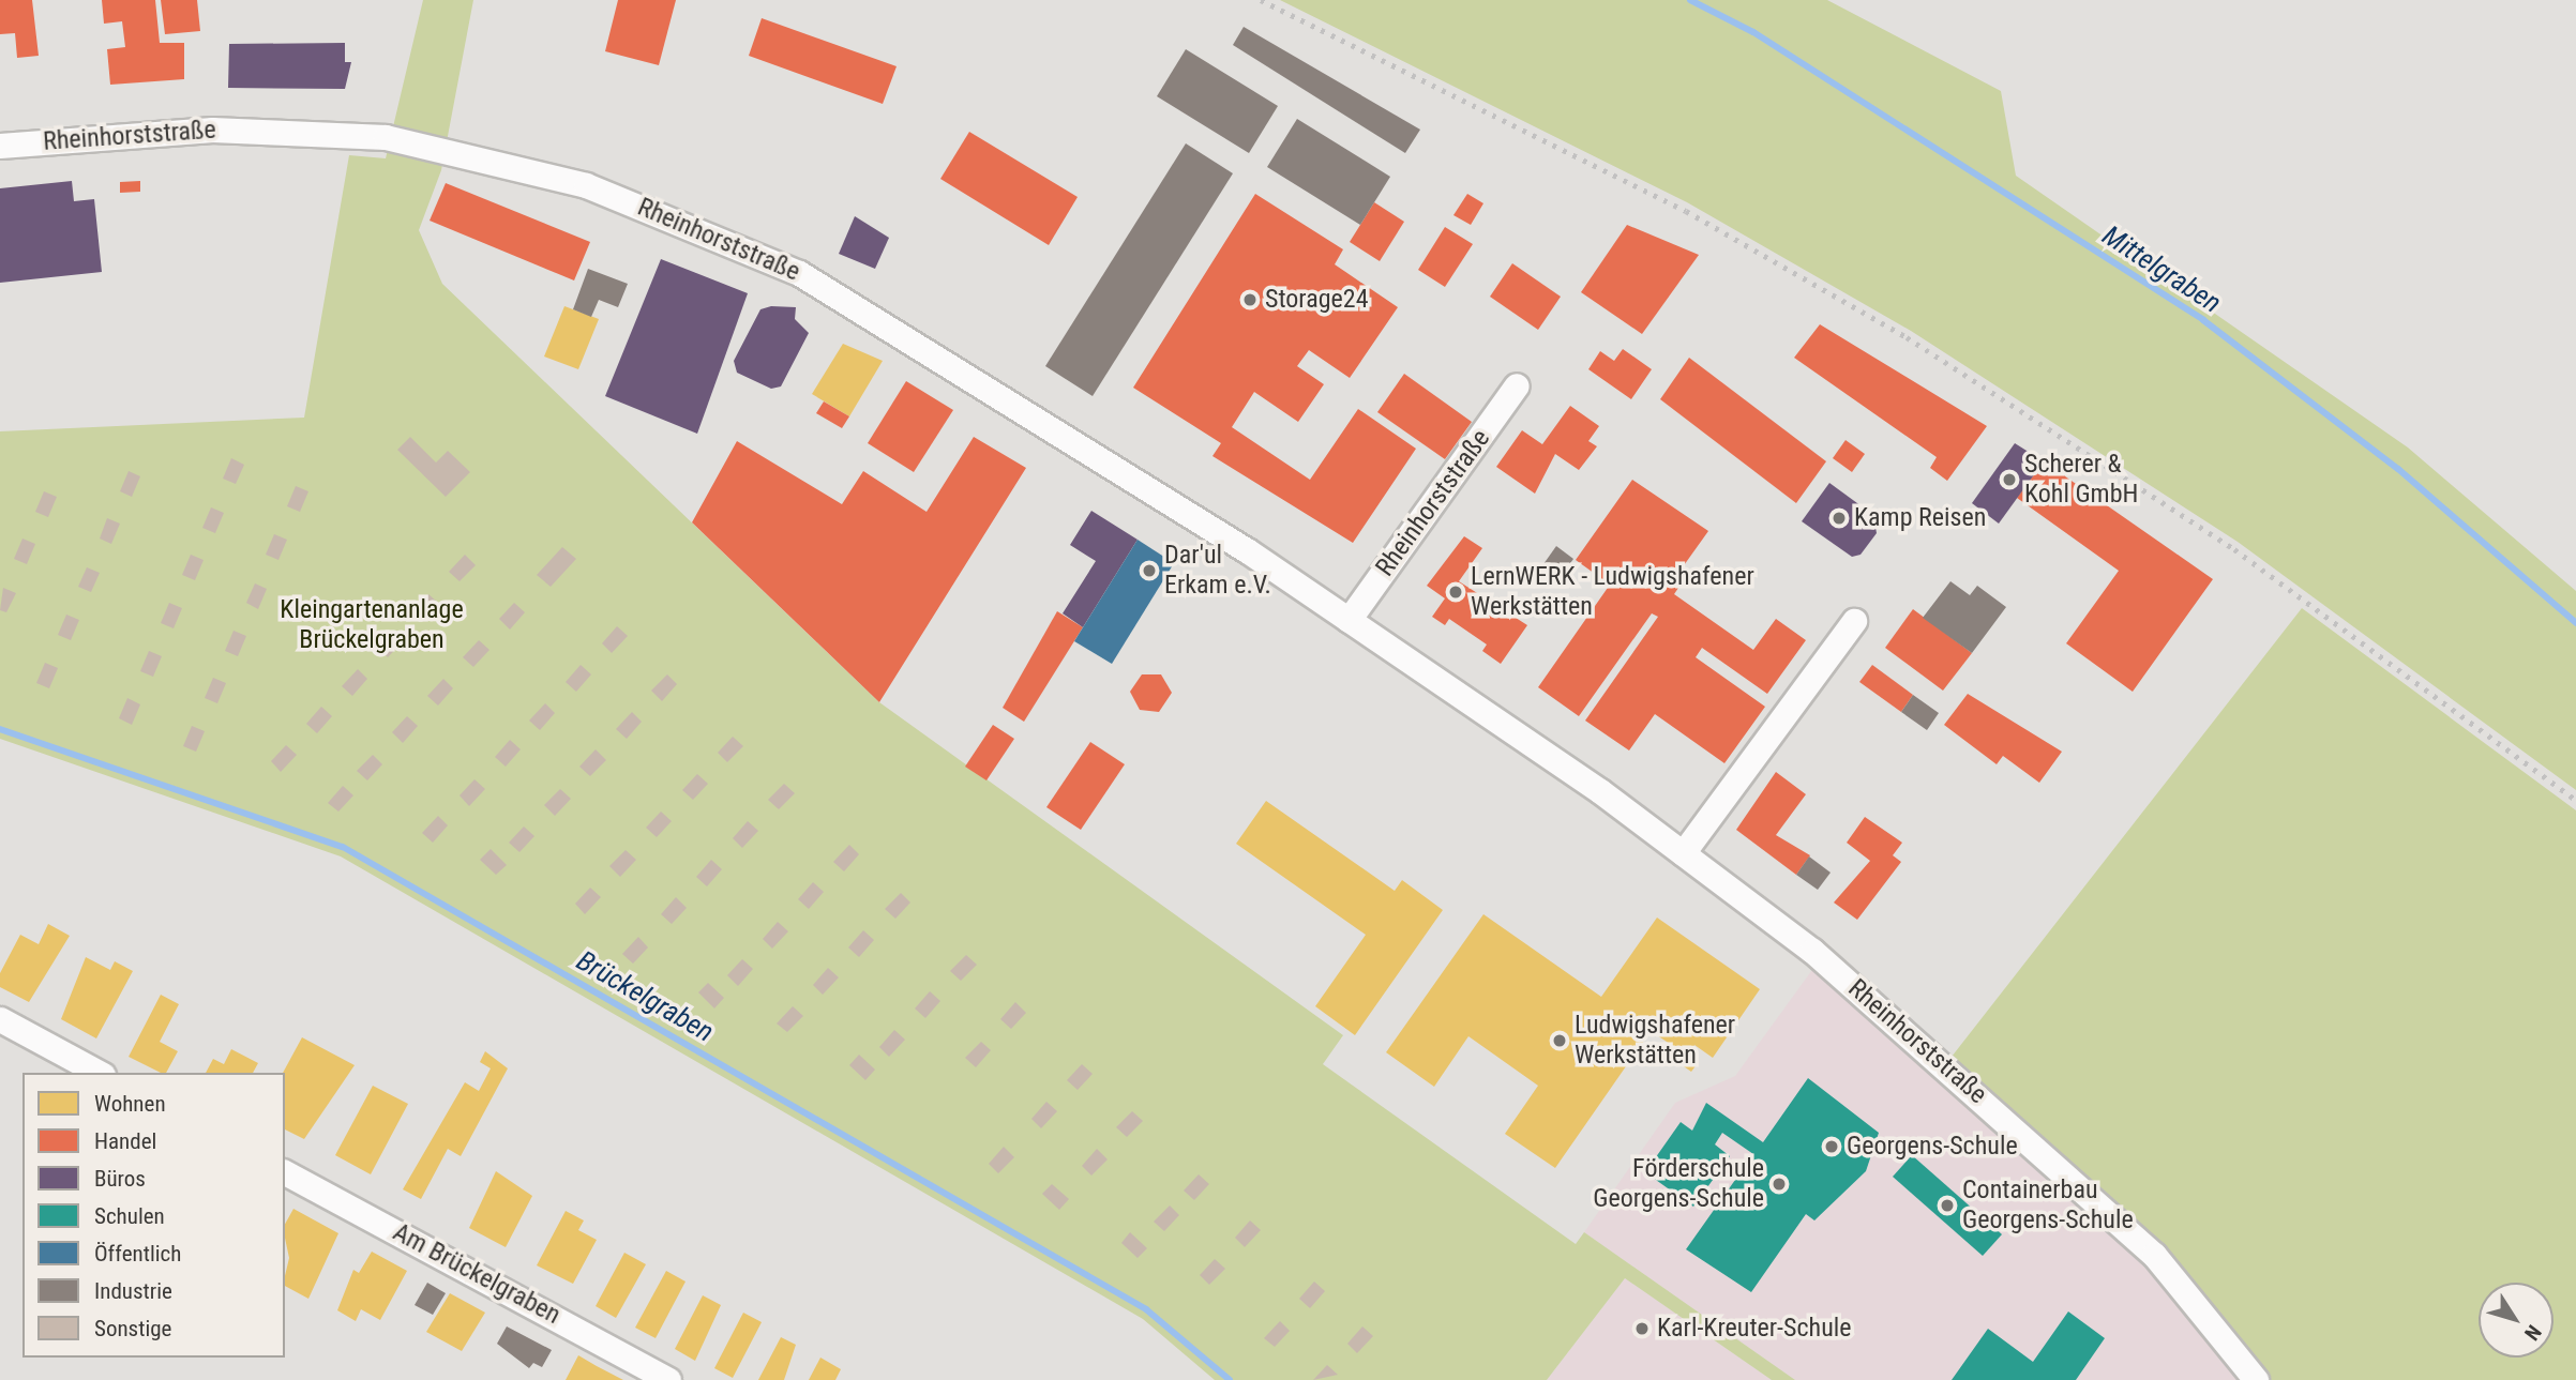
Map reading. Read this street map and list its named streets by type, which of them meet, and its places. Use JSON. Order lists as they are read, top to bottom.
{
  "streets": {
    "street": ["Rheinhorststraße", "Am Brückelgraben"]
  },
  "water": ["Mittelgraben", "Brückelgraben"],
  "parks": ["Kleingartenanlage Brückelgraben"],
  "places": [
    "Storage24",
    "Scherer & Kohl GmbH",
    "Kamp Reisen",
    "Dar'ul Erkam e.V.",
    "LernWERK - Ludwigshafener Werkstätten",
    "Ludwigshafener Werkstätten",
    "Georgens-Schule",
    "Förderschule Georgens-Schule",
    "Containerbau Georgens-Schule",
    "Karl-Kreuter-Schule"
  ],
  "legend": [
    "Wohnen",
    "Handel",
    "Büros",
    "Schulen",
    "Öffentlich",
    "Industrie",
    "Sonstige"
  ],
  "north": "bottom right"
}
